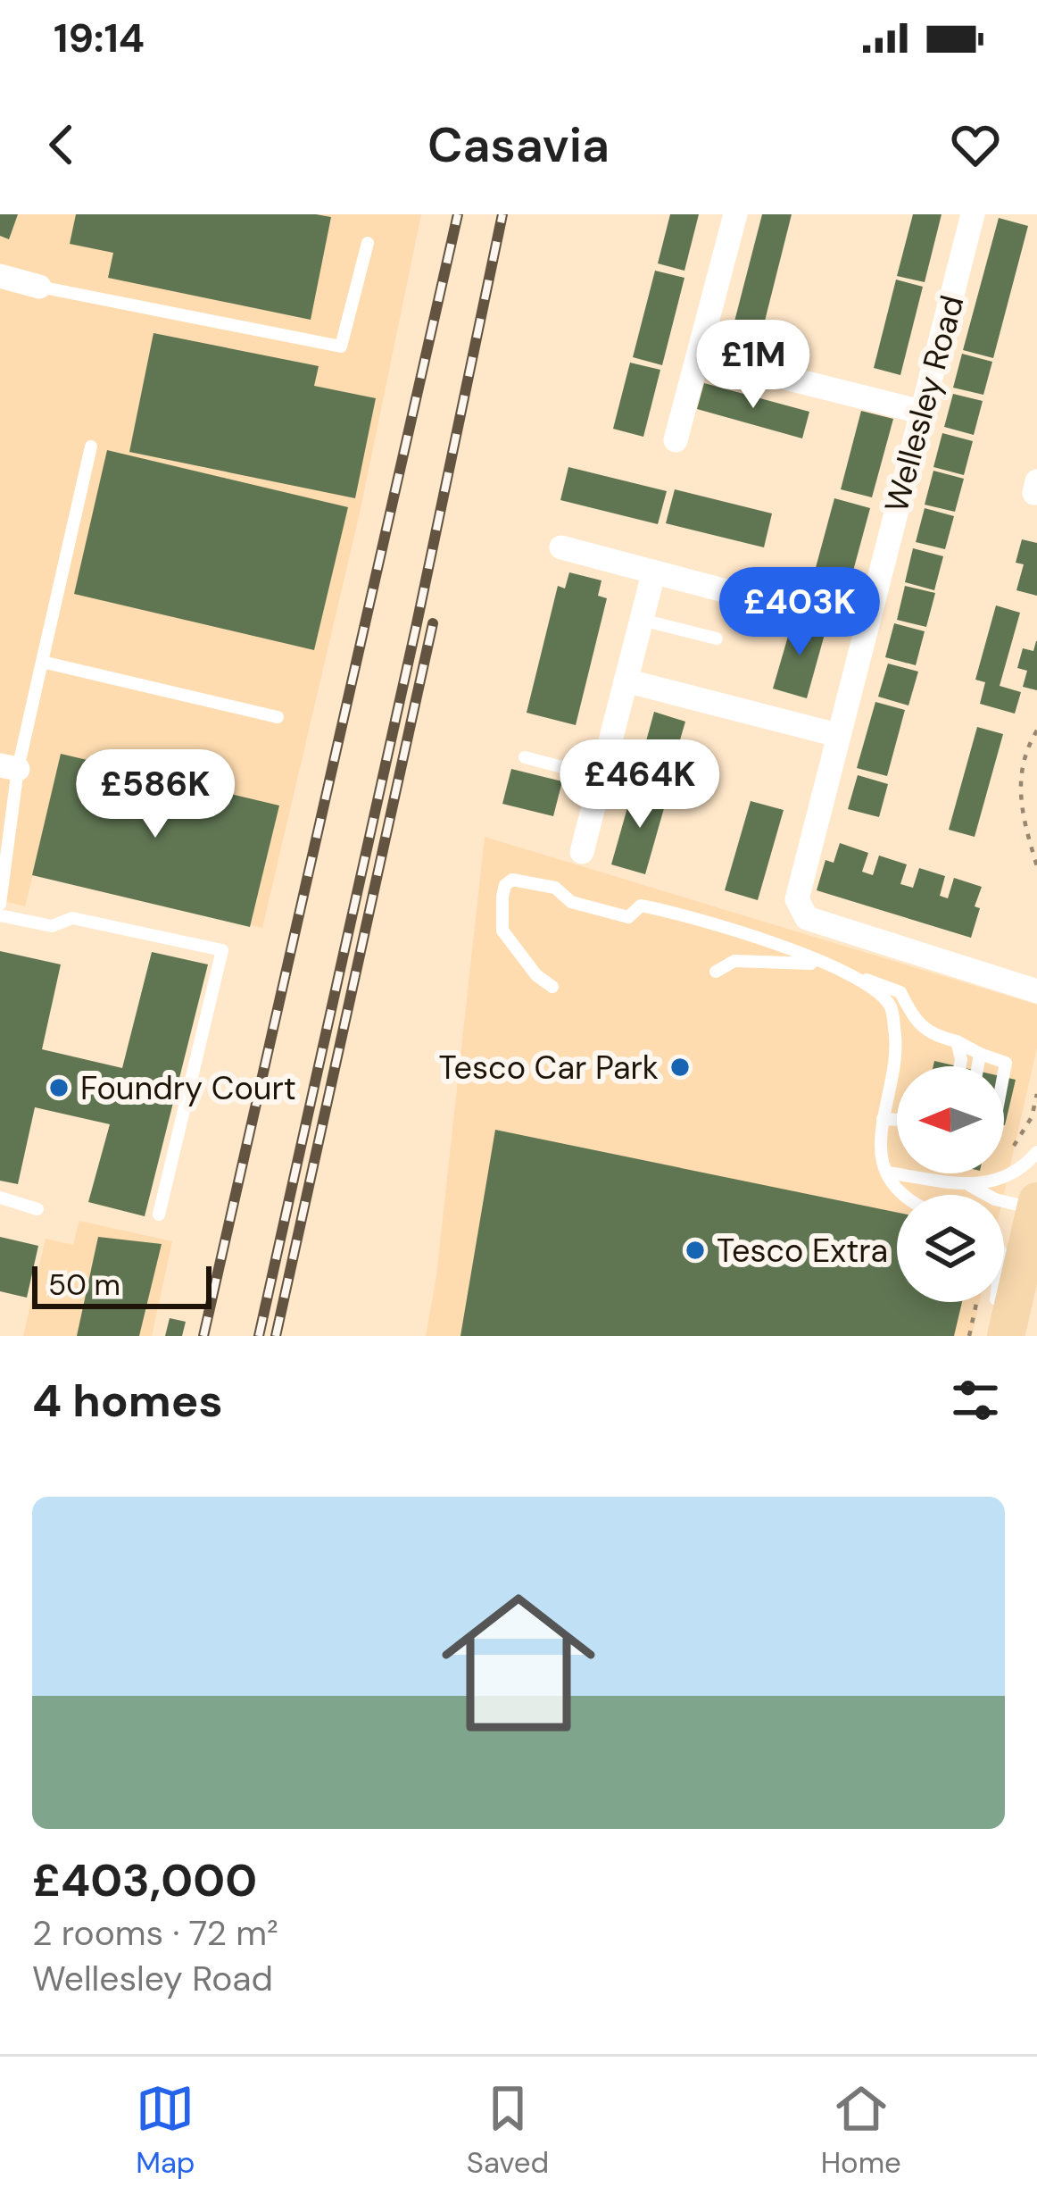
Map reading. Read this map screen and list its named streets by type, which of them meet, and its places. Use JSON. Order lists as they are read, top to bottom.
{
  "streets": {
    "street": ["Wellesley Road"]
  },
  "places": ["Tesco Car Park", "Foundry Court", "Tesco Extra"],
  "scale_bar": "50 m",
  "north": "left",
  "page": {
    "status": "19:14",
    "header": "Casavia",
    "price": [
      "£1M",
      "£403K",
      "£464K",
      "£586K"
    ],
    "scale": "50 m",
    "heading": "4 homes",
    "list": [
      {
        "name": "£403,000",
        "note": "2 rooms · 72 m² · Wellesley Road"
      }
    ],
    "tabs": ["Map", "Saved", "Home"]
  }
}
